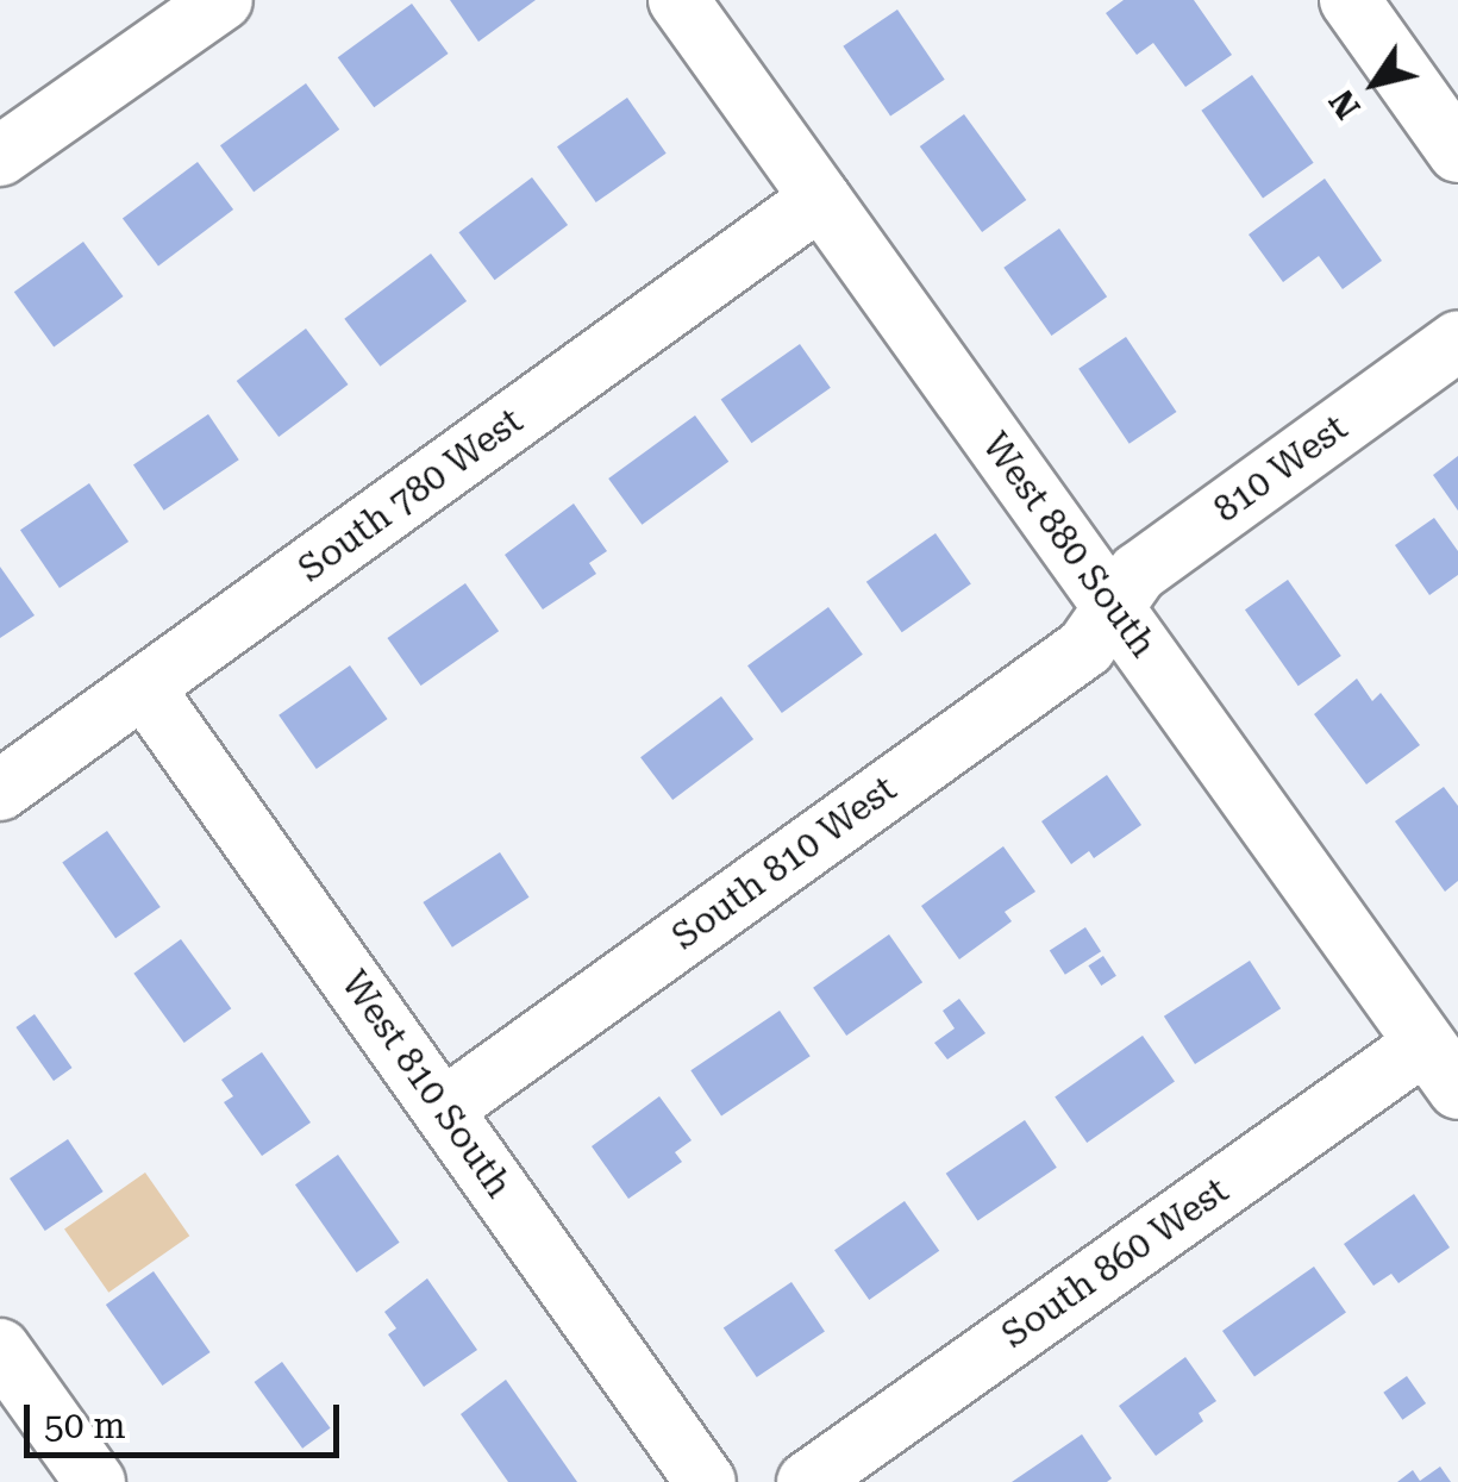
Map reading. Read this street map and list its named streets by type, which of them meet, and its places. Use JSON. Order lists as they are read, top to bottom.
{
  "streets": {
    "street": [
      "810 West",
      "South 780 West",
      "West 880 South",
      "South 810 West",
      "West 810 South",
      "South 860 West"
    ]
  },
  "crossings": [
    ["810 West", "West 880 South"],
    ["810 West", "South 810 West"],
    ["South 780 West", "West 880 South"],
    ["South 780 West", "West 810 South"],
    ["West 880 South", "South 810 West"],
    ["West 880 South", "South 860 West"],
    ["South 810 West", "West 810 South"]
  ],
  "scale_bar": "50 m",
  "north": "bottom left"
}
